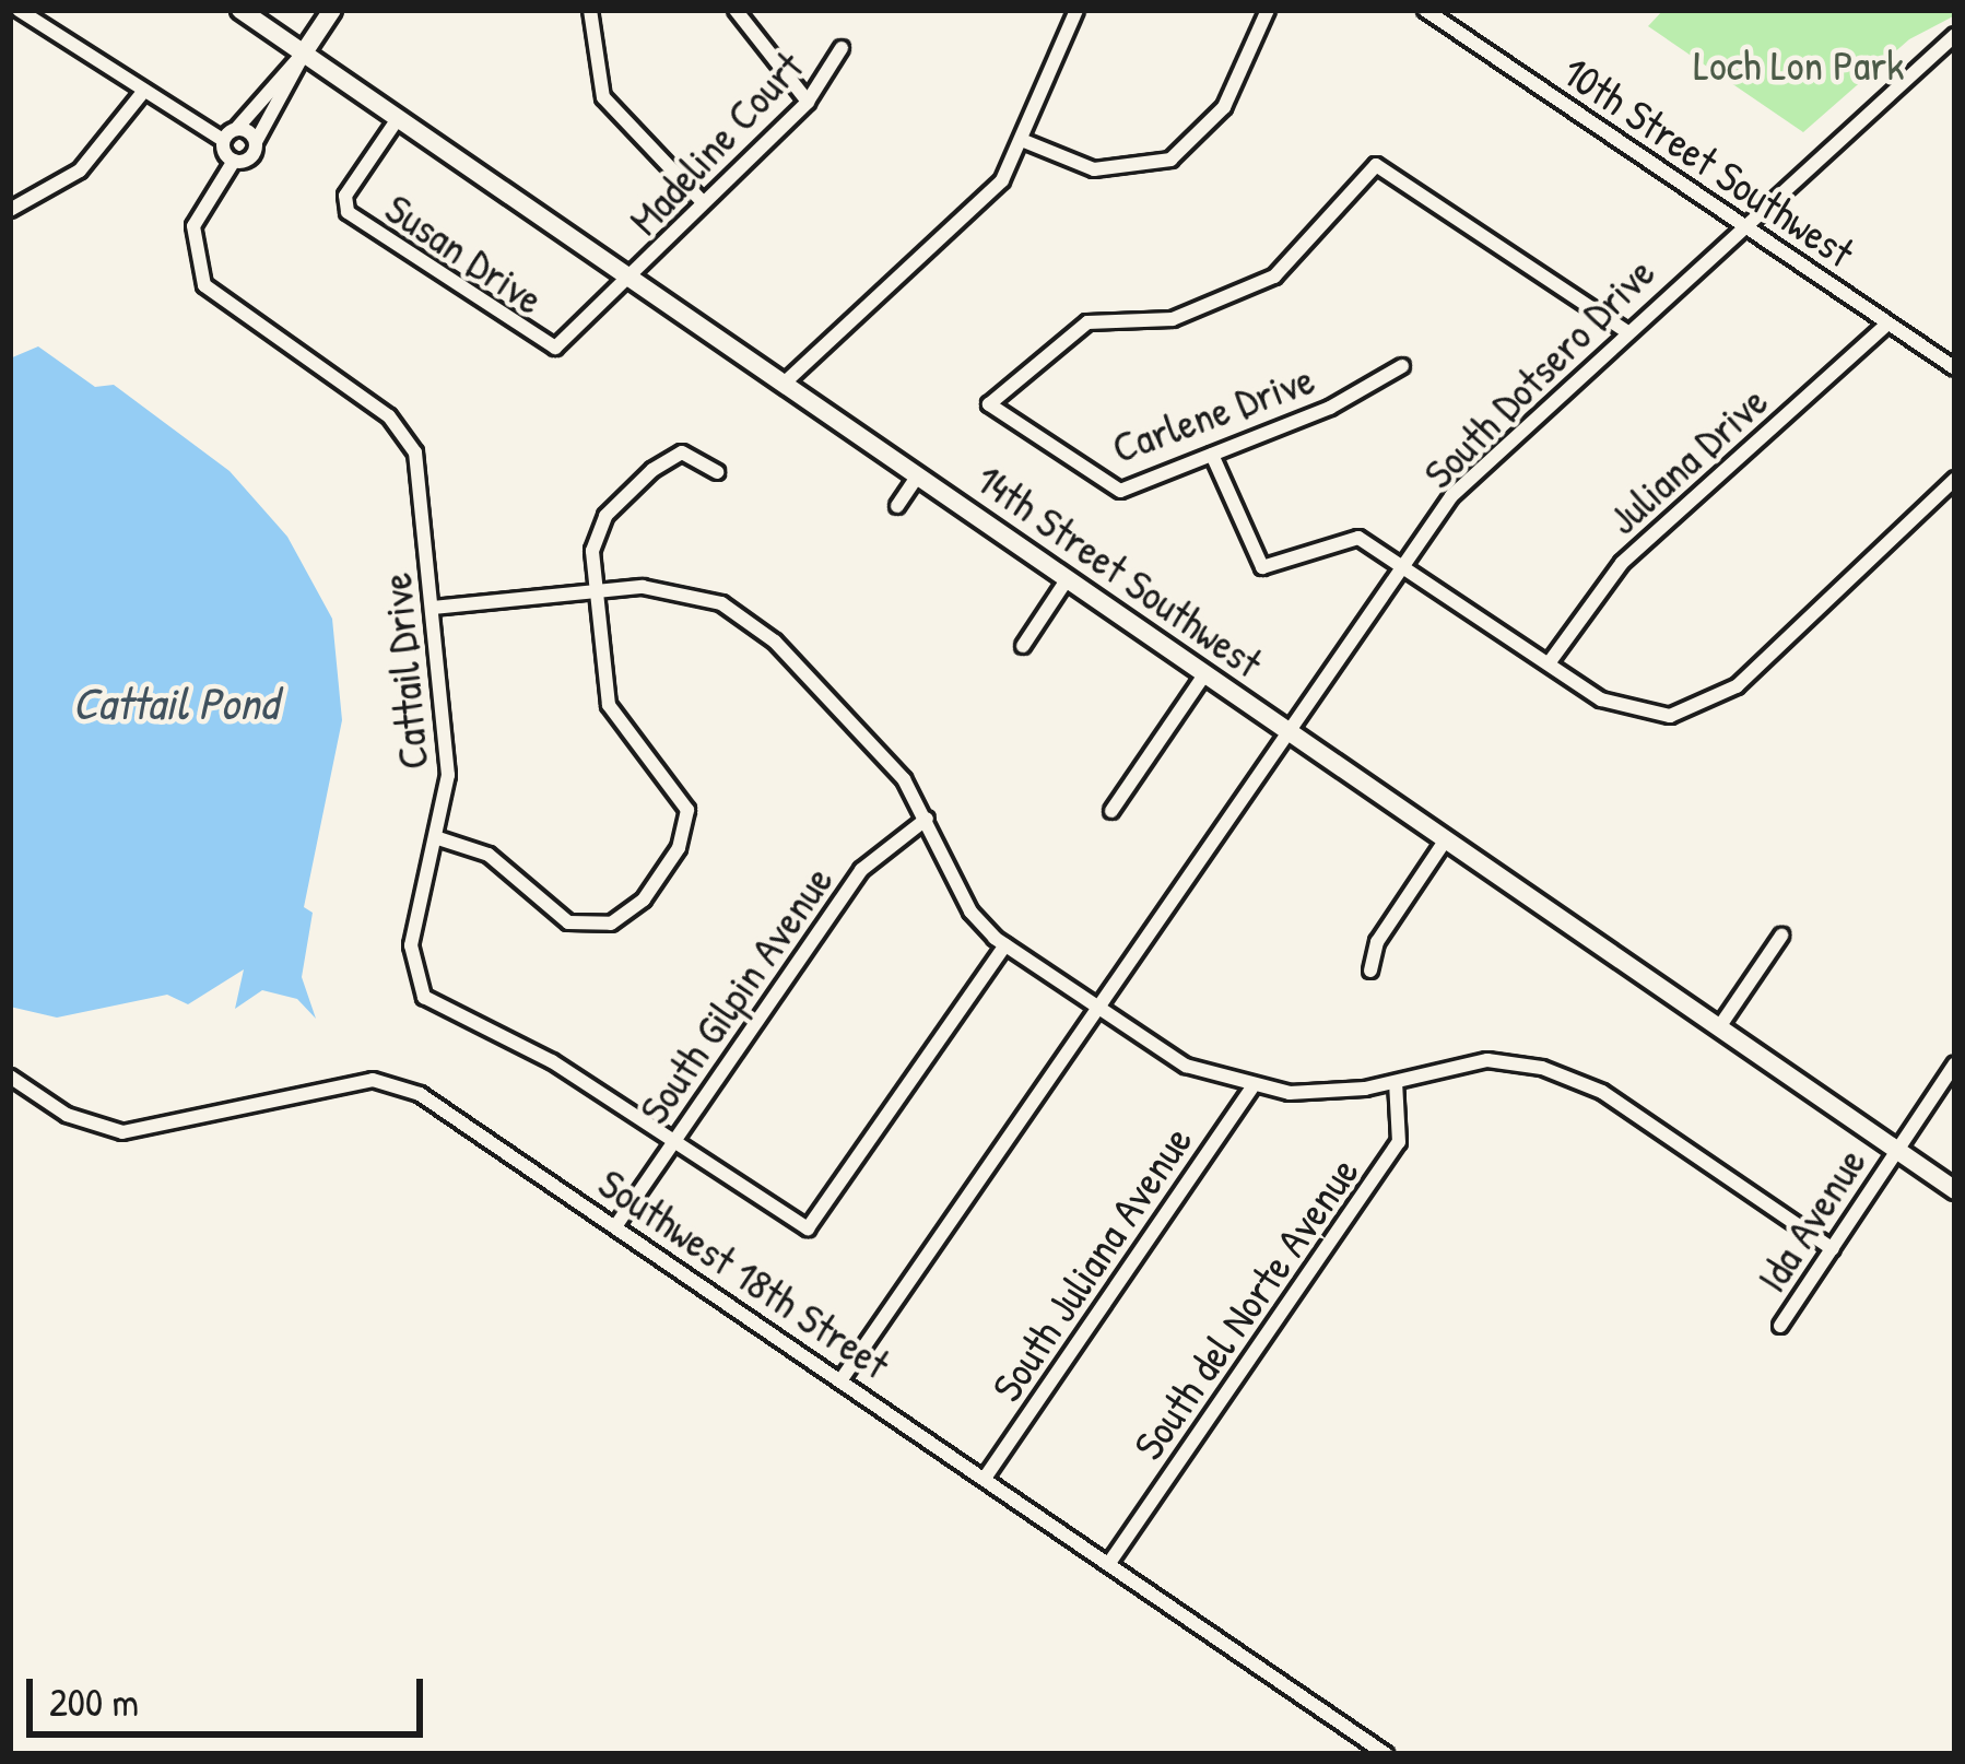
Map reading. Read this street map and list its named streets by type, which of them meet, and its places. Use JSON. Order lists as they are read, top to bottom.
{
  "streets": {
    "main road": ["14th Street Southwest"],
    "street": [
      "Madeline Court",
      "10th Street Southwest",
      "Susan Drive",
      "South Dotsero Drive",
      "Carlene Drive",
      "Juliana Drive",
      "Cattail Drive",
      "South Gilpin Avenue",
      "Ida Avenue",
      "South Juliana Avenue",
      "Southwest 18th Street",
      "South del Norte Avenue"
    ]
  },
  "crossings": [
    ["Madeline Court", "Susan Drive"],
    ["Madeline Court", "14th Street Southwest"],
    ["10th Street Southwest", "South Dotsero Drive"],
    ["10th Street Southwest", "Juliana Drive"],
    ["Susan Drive", "14th Street Southwest"],
    ["South Dotsero Drive", "Carlene Drive"],
    ["South Dotsero Drive", "14th Street Southwest"],
    ["South Dotsero Drive", "Southwest 18th Street"],
    ["14th Street Southwest", "Ida Avenue"],
    ["Cattail Drive", "South Gilpin Avenue"],
    ["South Gilpin Avenue", "Southwest 18th Street"],
    ["South Juliana Avenue", "Southwest 18th Street"],
    ["Southwest 18th Street", "South del Norte Avenue"]
  ],
  "water": ["Cattail Pond"],
  "parks": ["Loch Lon Park"],
  "scale_bar": "200 m"
}
